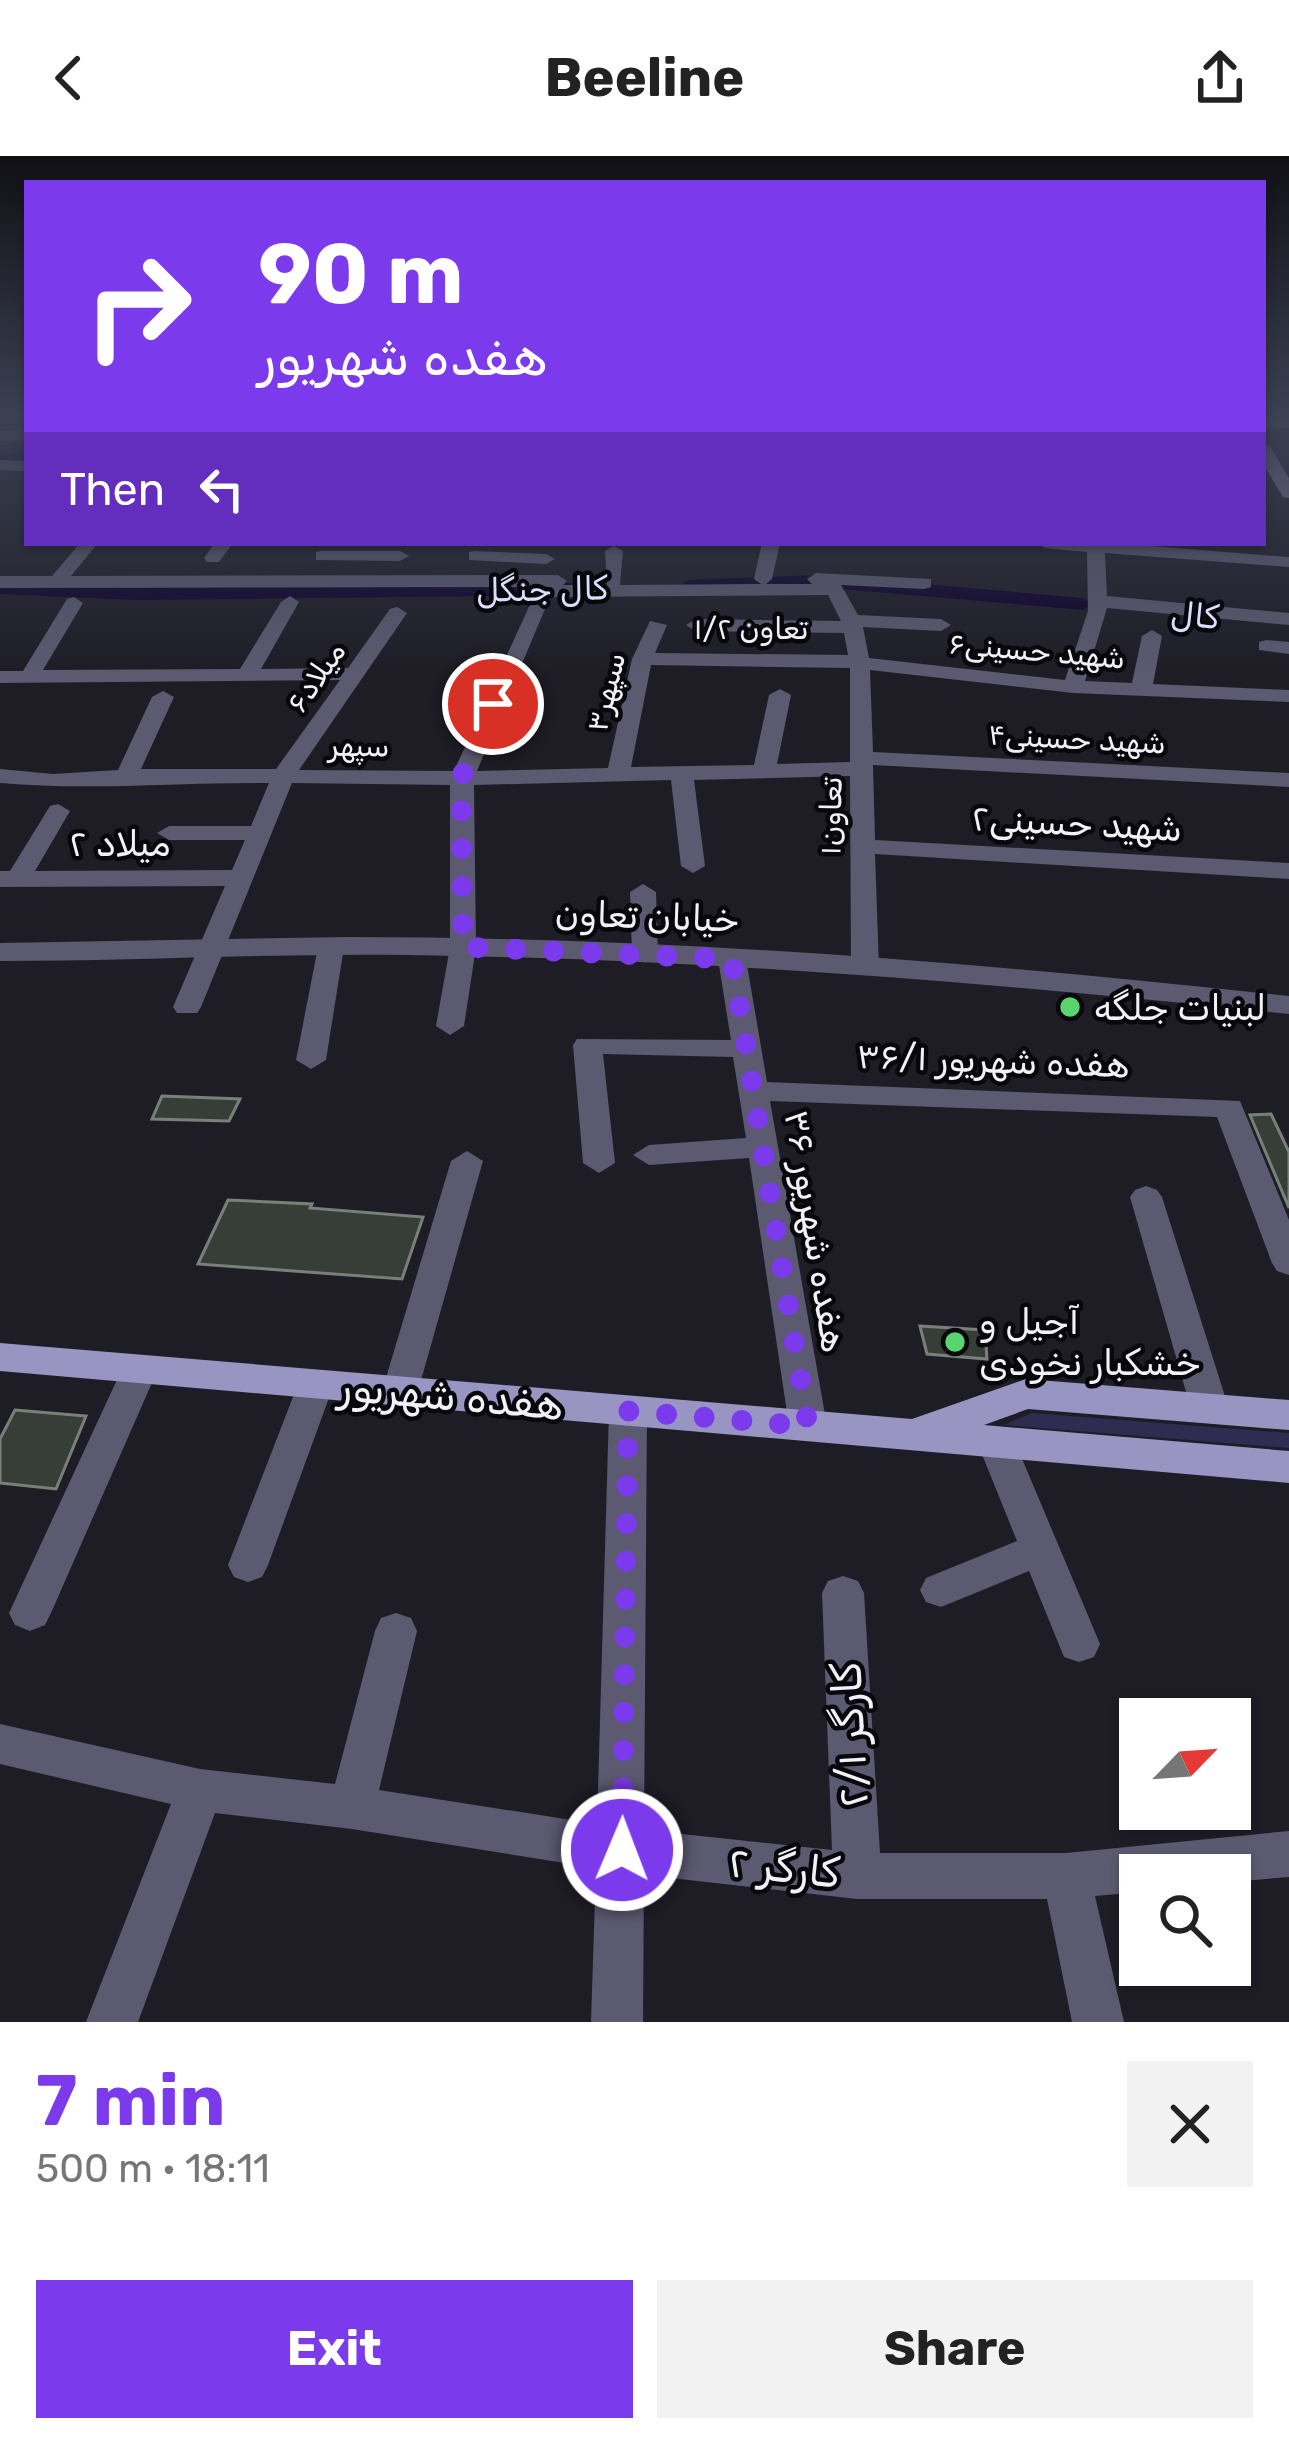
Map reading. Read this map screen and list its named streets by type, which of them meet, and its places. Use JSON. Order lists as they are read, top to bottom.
{
  "streets": {
    "main road": ["هفده شهریور"],
    "street": [
      "تعاون ۱/۲",
      "شهید حسینی۶",
      "میلاد۶",
      "سپهر۳",
      "شهید حسینی۴",
      "سپهر",
      "تعاون۱",
      "شهید حسینی۲",
      "میلاد ۲",
      "خیابان تعاون",
      "هفده شهریور ۳۶/۱",
      "هفده شهریور ۳۶",
      "کارگر ۲/۱",
      "کارگر ۲"
    ]
  },
  "crossings": [
    ["تعاون ۱/۲", "شهید حسینی۶"],
    ["تعاون ۱/۲", "سپهر۳"],
    ["تعاون ۱/۲", "تعاون۱"],
    ["شهید حسینی۶", "تعاون۱"],
    ["میلاد۶", "سپهر"],
    ["میلاد۶", "میلاد ۲"],
    ["میلاد۶", "خیابان تعاون"],
    ["سپهر۳", "سپهر"],
    ["شهید حسینی۴", "سپهر"],
    ["شهید حسینی۴", "تعاون۱"],
    ["سپهر", "تعاون۱"],
    ["تعاون۱", "شهید حسینی۲"],
    ["تعاون۱", "خیابان تعاون"],
    ["خیابان تعاون", "هفده شهریور ۳۶"],
    ["هفده شهریور ۳۶/۱", "هفده شهریور ۳۶"],
    ["هفده شهریور ۳۶", "هفده شهریور"],
    ["کارگر ۲/۱", "کارگر ۲"]
  ],
  "water": ["کال جنگل", "کال"],
  "places": ["لبنیات جلگه", "آجیل و خشکبار نخودی"],
  "north": "top right",
  "page": {
    "header": "Beeline",
    "turn": ["90 m", "هفده شهریور"],
    "then": "Then",
    "heading": ["7 min", "500 m · 18:11"],
    "buttons": ["Exit", "Share"]
  }
}
